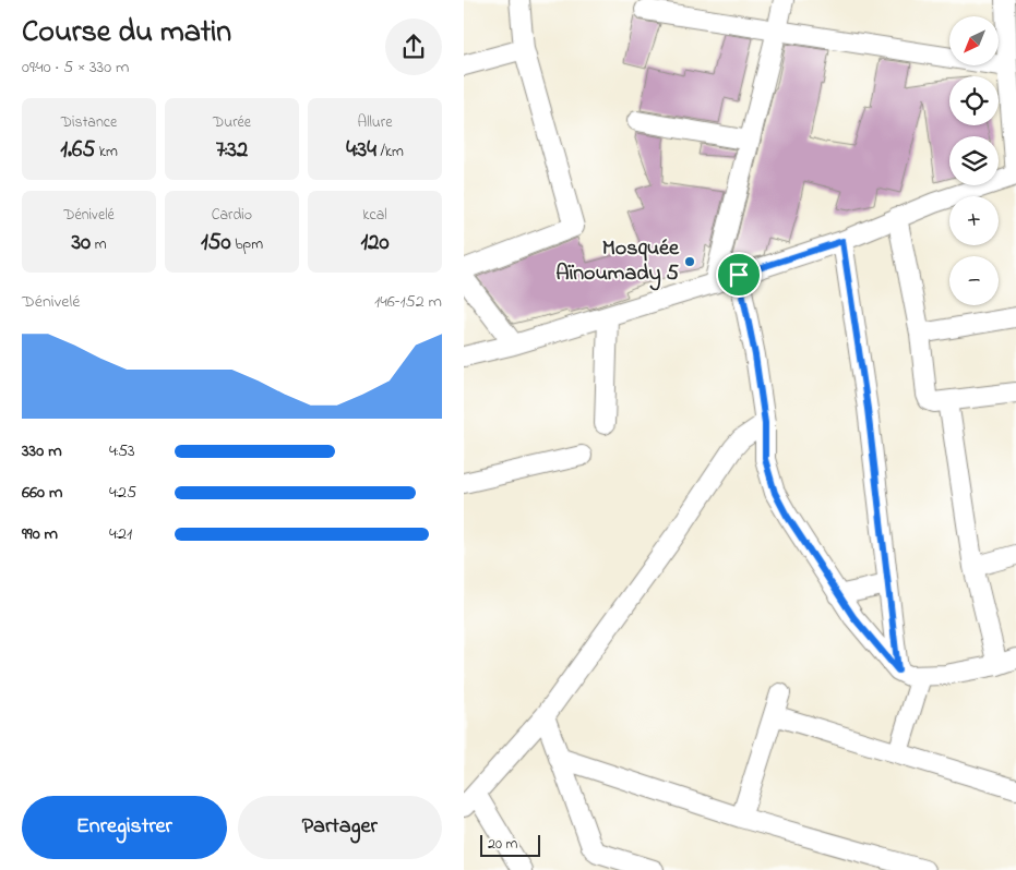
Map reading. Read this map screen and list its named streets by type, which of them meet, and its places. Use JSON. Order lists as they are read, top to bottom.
{
  "places": ["Mosquée Aïnoumady 5"],
  "scale_bar": "20 m",
  "north": "bottom left",
  "page": {
    "heading": ["Course du matin", "09:40 · 5 × 330 m"],
    "map_buttons": ["+", "−"],
    "stats": [
      ["Distance", "1.65 km"],
      ["Durée", "7:32"],
      ["Allure", "4:34 /km"],
      ["Dénivelé", "30 m"],
      ["Cardio", "150 bpm"],
      ["kcal", "120"]
    ],
    "chart": ["Dénivelé", "146–152 m"],
    "list": [
      {
        "name": "330 m",
        "note": "4:53"
      },
      {
        "name": "660 m",
        "note": "4:25"
      },
      {
        "name": "990 m",
        "note": "4:21"
      }
    ],
    "buttons": ["Enregistrer", "Partager"],
    "scale": "20 m"
  }
}
